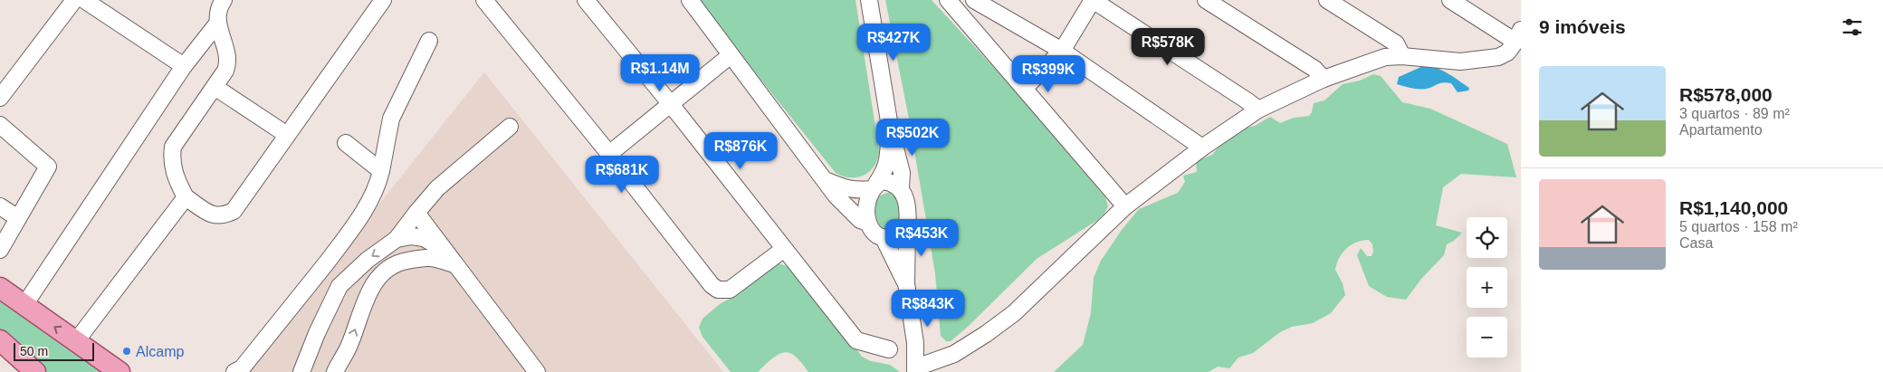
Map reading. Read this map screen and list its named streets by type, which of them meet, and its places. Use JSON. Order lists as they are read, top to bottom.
{
  "places": ["Alcamp"],
  "scale_bar": "50 m",
  "page": {
    "heading": "9 imóveis",
    "price": [
      "R$427K",
      "R$578K",
      "R$1.14M",
      "R$399K",
      "R$502K",
      "R$876K",
      "R$681K",
      "R$453K",
      "R$843K"
    ],
    "list": [
      {
        "name": "R$578,000",
        "note": "3 quartos · 89 m² · Apartamento"
      },
      {
        "name": "R$1,140,000",
        "note": "5 quartos · 158 m² · Casa"
      }
    ],
    "map_buttons": ["+", "−"],
    "scale": "50 m"
  }
}
